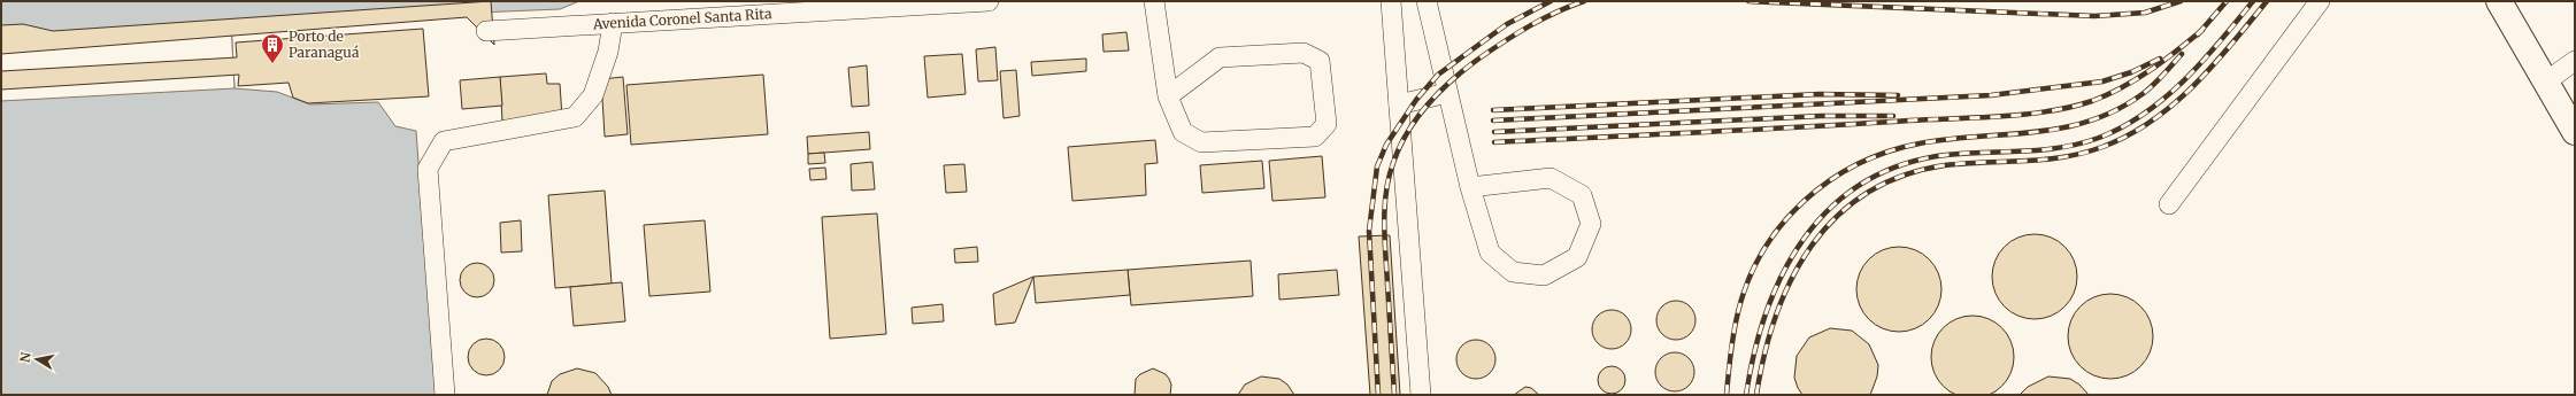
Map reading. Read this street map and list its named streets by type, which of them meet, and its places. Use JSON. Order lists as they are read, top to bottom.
{
  "streets": {
    "street": ["Avenida Coronel Santa Rita"]
  },
  "places": {
    "building": ["Porto de Paranaguá"]
  },
  "north": "left"
}
